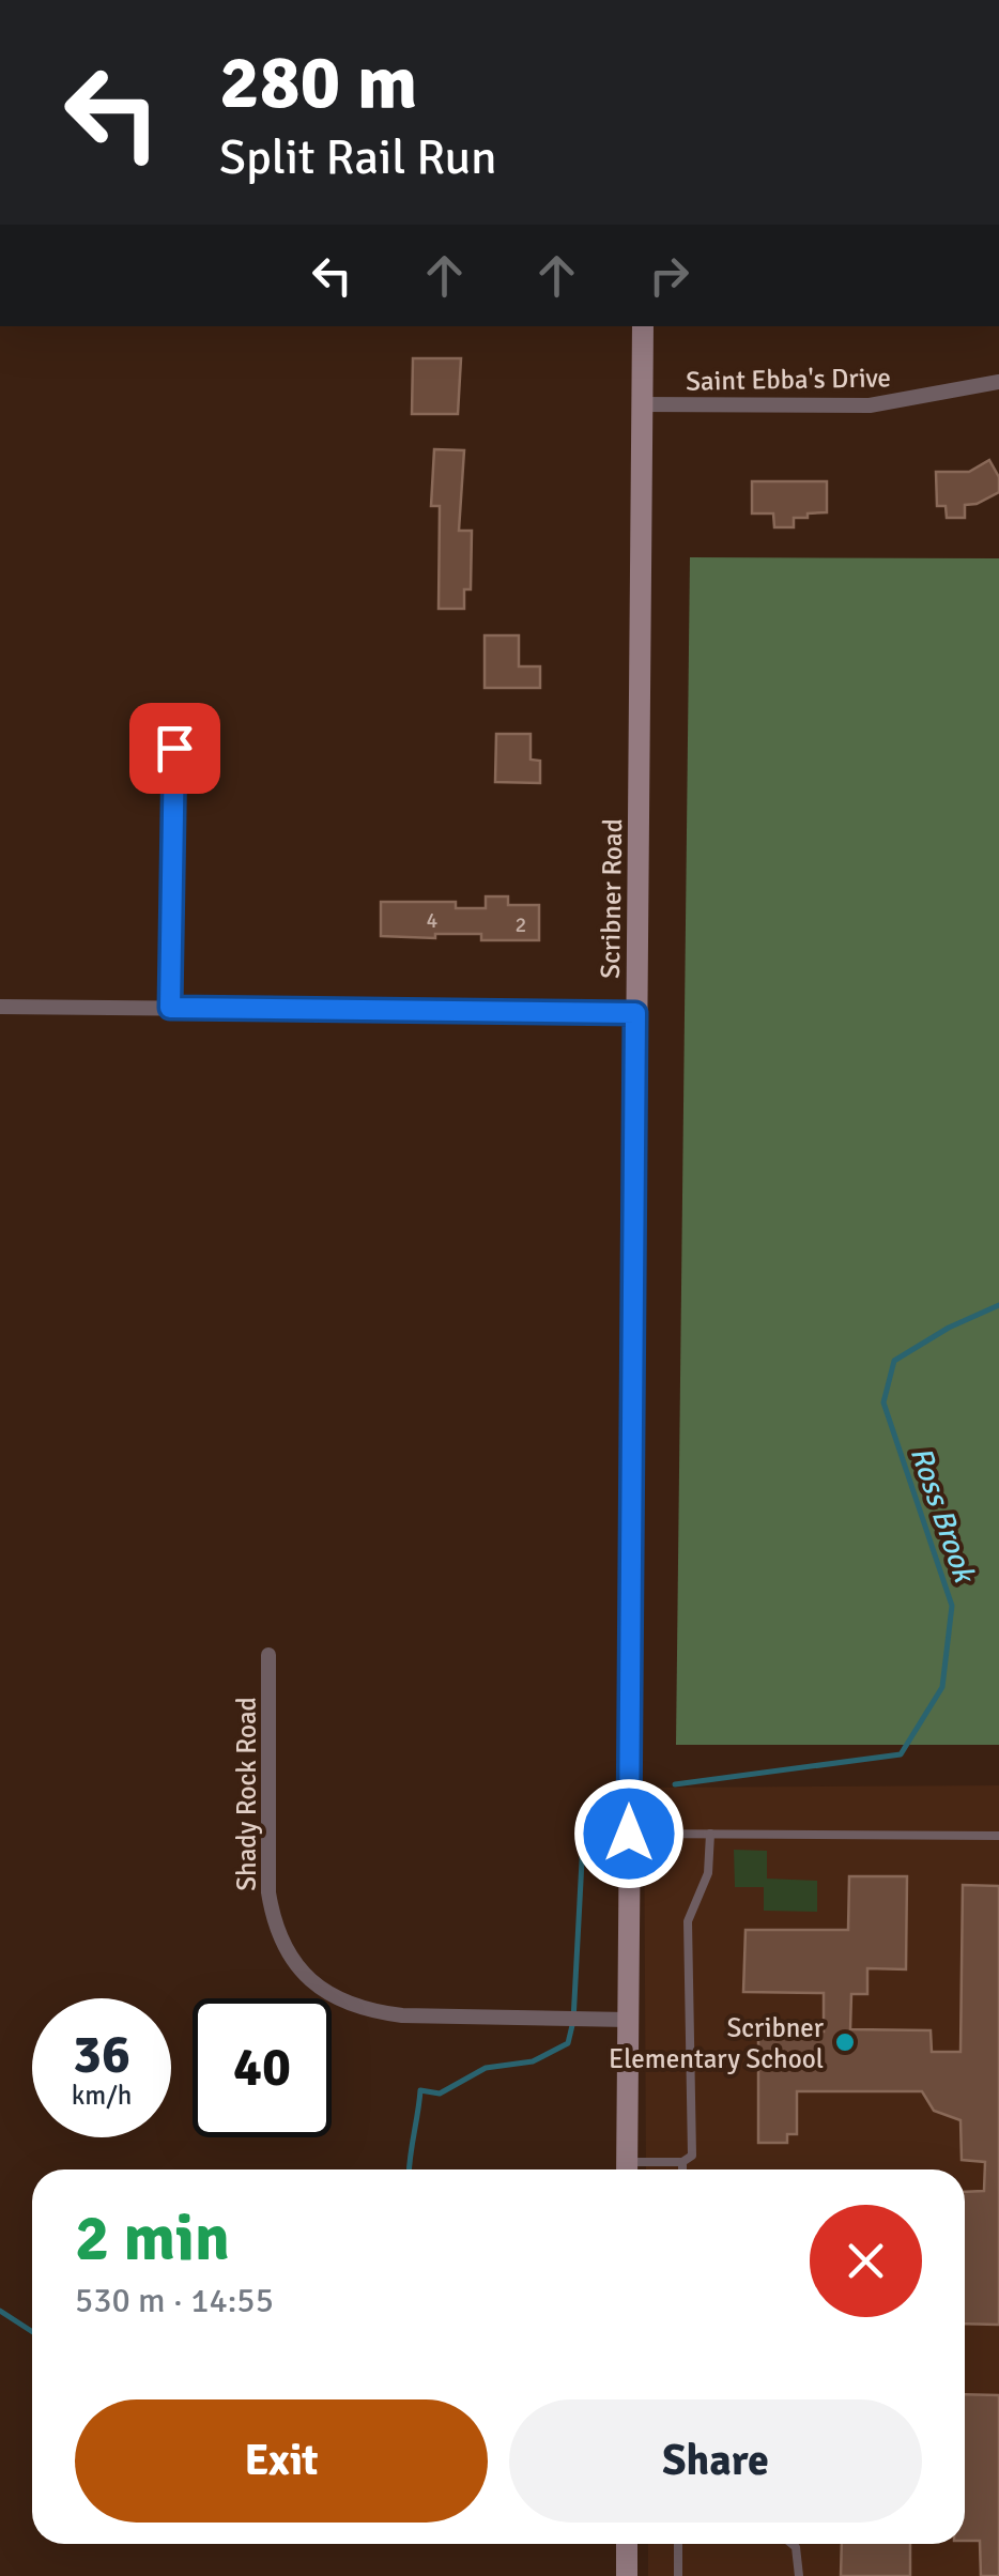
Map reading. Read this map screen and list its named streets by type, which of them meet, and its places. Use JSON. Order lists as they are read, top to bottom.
{
  "streets": {
    "street": ["Saint Ebba's Drive", "Scribner Road", "Shady Rock Road"]
  },
  "crossings": [
    ["Saint Ebba's Drive", "Scribner Road"],
    ["Scribner Road", "Shady Rock Road"]
  ],
  "water": ["Ross Brook"],
  "places": ["Scribner Elementary School"],
  "house_numbers": ["4", "2"],
  "page": {
    "turn": ["280 m", "Split Rail Run"],
    "speed": "36 km/h",
    "limit": "40",
    "heading": ["2 min", "530 m · 14:55"],
    "buttons": ["Exit", "Share"]
  }
}
